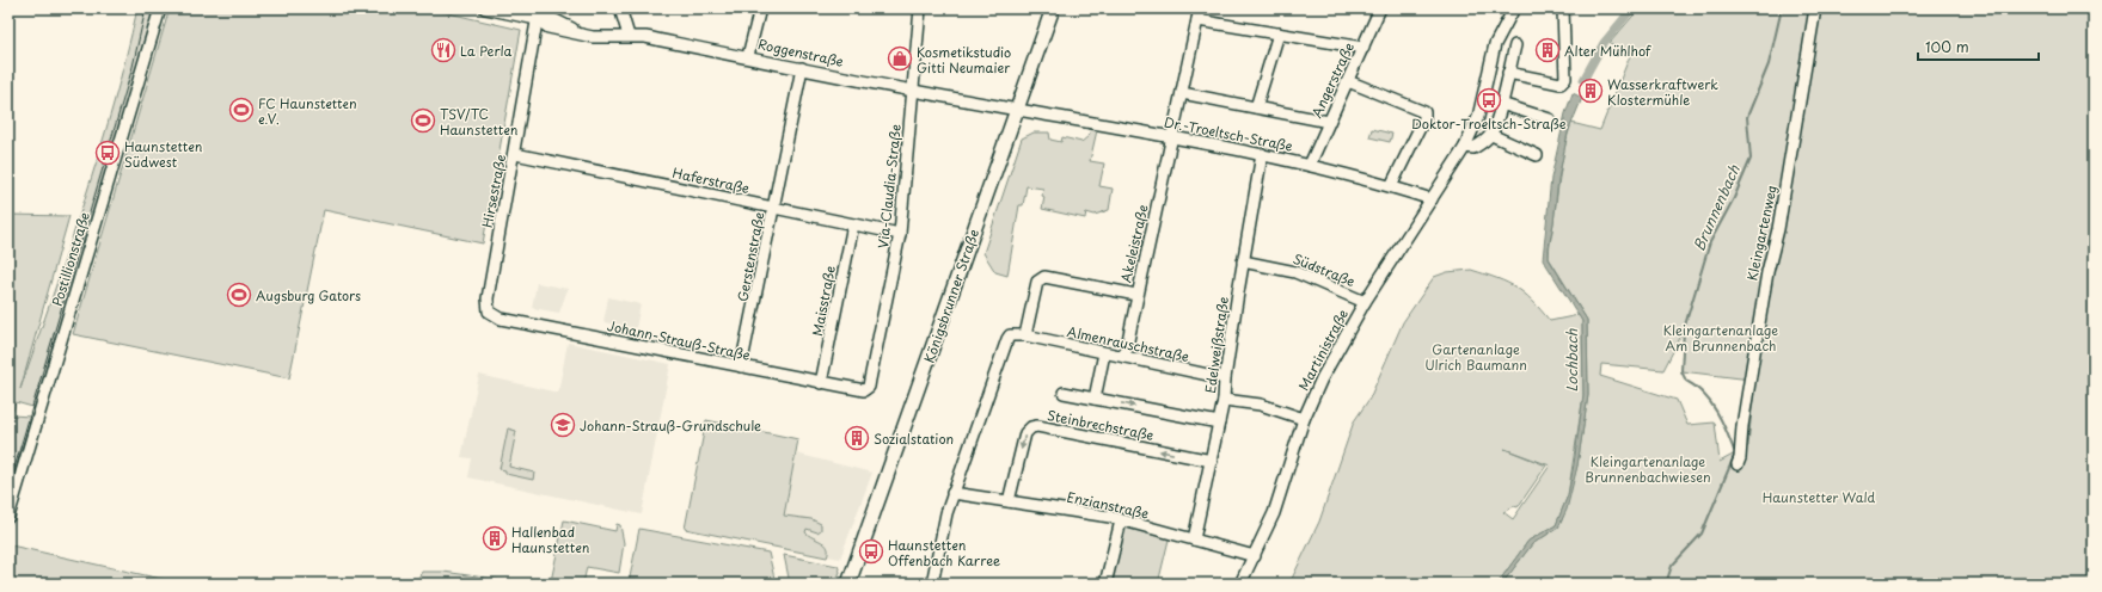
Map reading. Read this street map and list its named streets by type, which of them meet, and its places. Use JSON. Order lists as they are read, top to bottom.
{
  "streets": {
    "main road": ["Königsbrunner Straße"],
    "street": [
      "Roggenstraße",
      "Angerstraße",
      "Dr.-Troeltsch-Straße",
      "Haferstraße",
      "Via-Claudia-Straße",
      "Hirsestraße",
      "Kleingartenweg",
      "Akeleistraße",
      "Gerstenstraße",
      "Postillionstraße",
      "Südstraße",
      "Maisstraße",
      "Johann-Strauß-Straße",
      "Almenrauschstraße",
      "Edelweißstraße",
      "Martinistraße",
      "Steinbrechstraße",
      "Enzianstraße"
    ]
  },
  "crossings": [
    ["Roggenstraße", "Dr.-Troeltsch-Straße"],
    ["Roggenstraße", "Via-Claudia-Straße"],
    ["Roggenstraße", "Hirsestraße"],
    ["Roggenstraße", "Gerstenstraße"],
    ["Roggenstraße", "Königsbrunner Straße"],
    ["Angerstraße", "Dr.-Troeltsch-Straße"],
    ["Dr.-Troeltsch-Straße", "Akeleistraße"],
    ["Dr.-Troeltsch-Straße", "Königsbrunner Straße"],
    ["Dr.-Troeltsch-Straße", "Edelweißstraße"],
    ["Dr.-Troeltsch-Straße", "Martinistraße"],
    ["Haferstraße", "Via-Claudia-Straße"],
    ["Haferstraße", "Hirsestraße"],
    ["Haferstraße", "Gerstenstraße"],
    ["Haferstraße", "Maisstraße"],
    ["Via-Claudia-Straße", "Johann-Strauß-Straße"],
    ["Hirsestraße", "Johann-Strauß-Straße"],
    ["Akeleistraße", "Almenrauschstraße"],
    ["Gerstenstraße", "Johann-Strauß-Straße"],
    ["Südstraße", "Edelweißstraße"],
    ["Südstraße", "Martinistraße"],
    ["Maisstraße", "Johann-Strauß-Straße"],
    ["Almenrauschstraße", "Edelweißstraße"],
    ["Edelweißstraße", "Steinbrechstraße"],
    ["Edelweißstraße", "Enzianstraße"],
    ["Martinistraße", "Enzianstraße"],
    ["Steinbrechstraße", "Enzianstraße"]
  ],
  "water": ["Brunnenbach", "Lochbach"],
  "parks": [
    "Kleingartenanlage Am Brunnenbach",
    "Gartenanlage Ulrich Baumann",
    "Kleingartenanlage Brunnenbachwiesen",
    "Haunstetter Wald"
  ],
  "places": {
    "restaurant": ["La Perla"],
    "building": [
      "Alter Mühlhof",
      "Wasserkraftwerk Klostermühle",
      "Sozialstation",
      "Hallenbad Haunstetten"
    ],
    "shop": ["Kosmetikstudio Gitti Neumaier"],
    "bus stop": ["Doktor-Troeltsch-Straße", "Haunstetten Südwest", "Haunstetten Offenbach Karree"],
    "sports": ["FC Haunstetten e.V.", "TSV/TC Haunstetten", "Augsburg Gators"],
    "school or university": ["Johann-Strauß-Grundschule"]
  },
  "scale_bar": "100 m"
}
